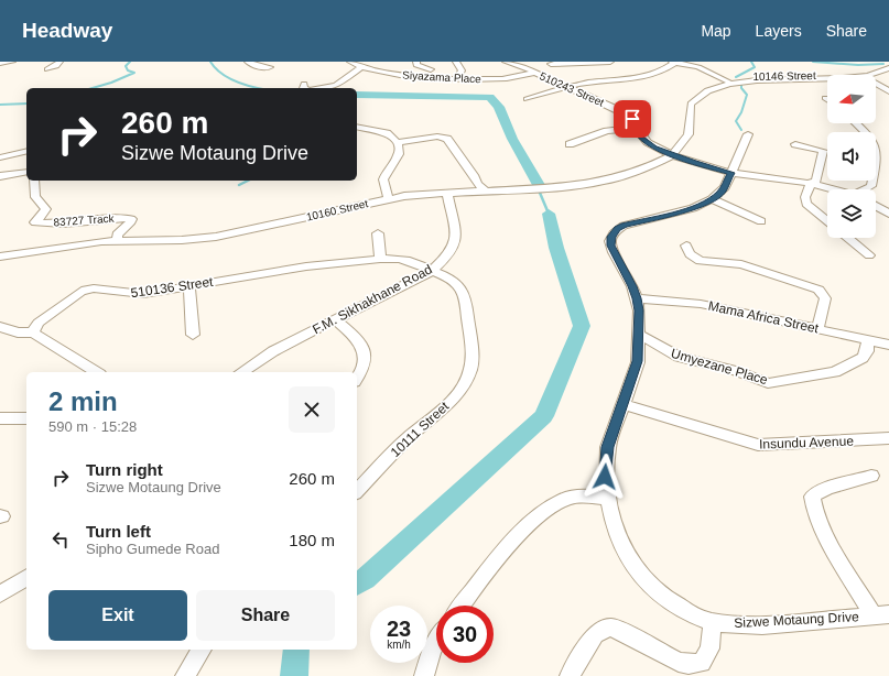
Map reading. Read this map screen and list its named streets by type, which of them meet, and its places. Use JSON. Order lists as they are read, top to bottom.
{
  "streets": {
    "street": [
      "10146 Street",
      "Siyazama Place",
      "510243 Street",
      "10160 Street",
      "83727 Track",
      "510136 Street",
      "F.M. Sikhakhane Road",
      "Mama Africa Street",
      "Umyezane Place",
      "10111 Street",
      "Insundu Avenue",
      "Sizwe Motaung Drive"
    ]
  },
  "crossings": [
    ["10146 Street", "510243 Street"],
    ["10146 Street", "10160 Street"],
    ["Siyazama Place", "510243 Street"],
    ["510243 Street", "10160 Street"],
    ["510243 Street", "Sizwe Motaung Drive"],
    ["10160 Street", "83727 Track"],
    ["10160 Street", "F.M. Sikhakhane Road"],
    ["510136 Street", "F.M. Sikhakhane Road"],
    ["510136 Street", "10111 Street"],
    ["F.M. Sikhakhane Road", "10111 Street"],
    ["Mama Africa Street", "Umyezane Place"],
    ["Mama Africa Street", "Sizwe Motaung Drive"],
    ["Umyezane Place", "Sizwe Motaung Drive"],
    ["Insundu Avenue", "Sizwe Motaung Drive"]
  ],
  "north": "left",
  "page": {
    "header": "Headway",
    "nav": ["Map", "Layers", "Share"],
    "turn": ["260 m", "Sizwe Motaung Drive"],
    "heading": ["2 min", "590 m · 15:28"],
    "list": [
      {
        "name": "Turn right",
        "note": "Sizwe Motaung Drive",
        "value": "260 m"
      },
      {
        "name": "Turn left",
        "note": "Sipho Gumede Road",
        "value": "180 m"
      }
    ],
    "buttons": ["Exit", "Share"],
    "speed": "23 km/h",
    "limit": "30"
  }
}
